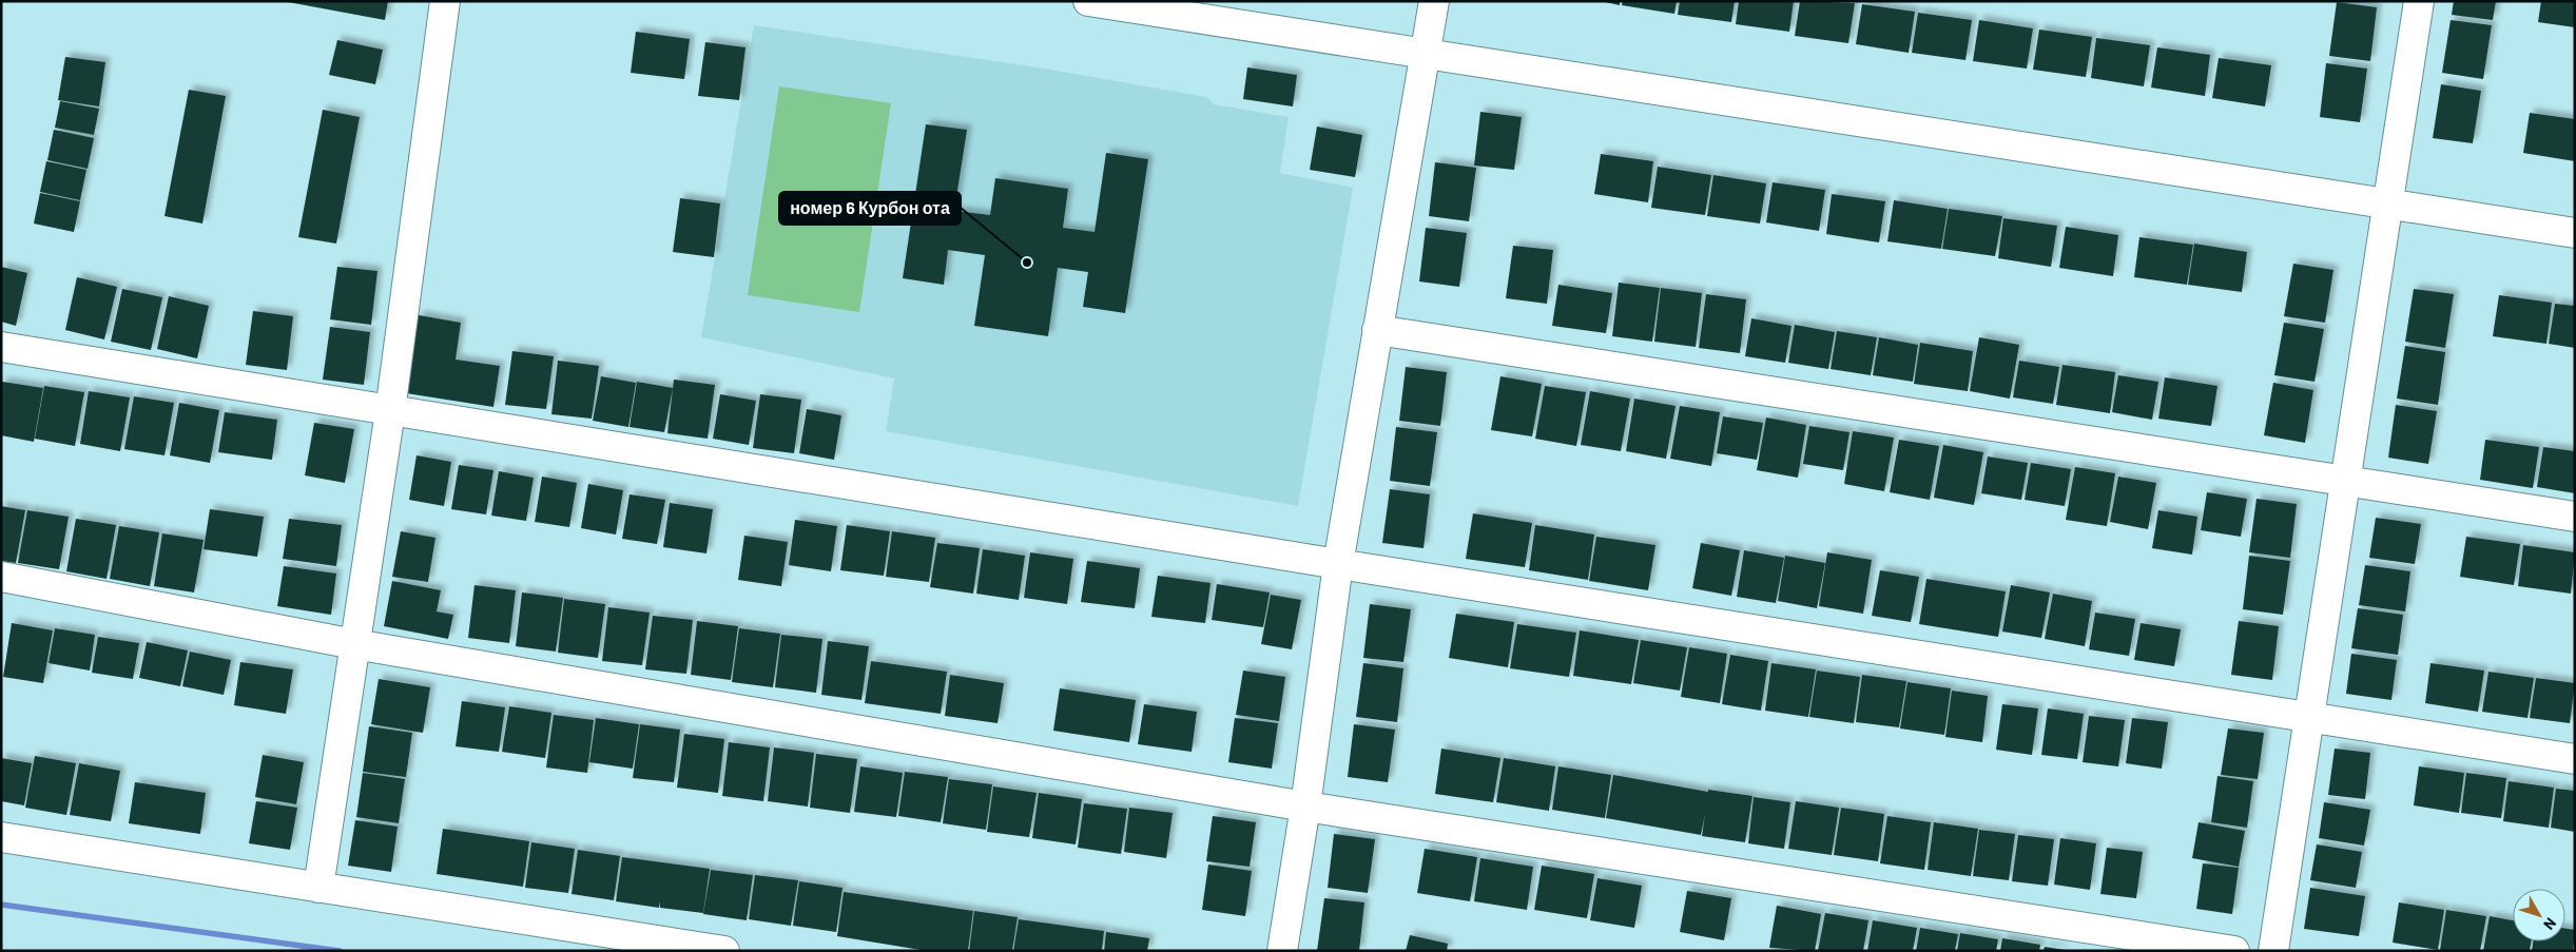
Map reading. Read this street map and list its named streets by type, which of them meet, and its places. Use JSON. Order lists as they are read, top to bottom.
{
  "places": ["номер 6 Курбон ота"],
  "north": "bottom right"
}
